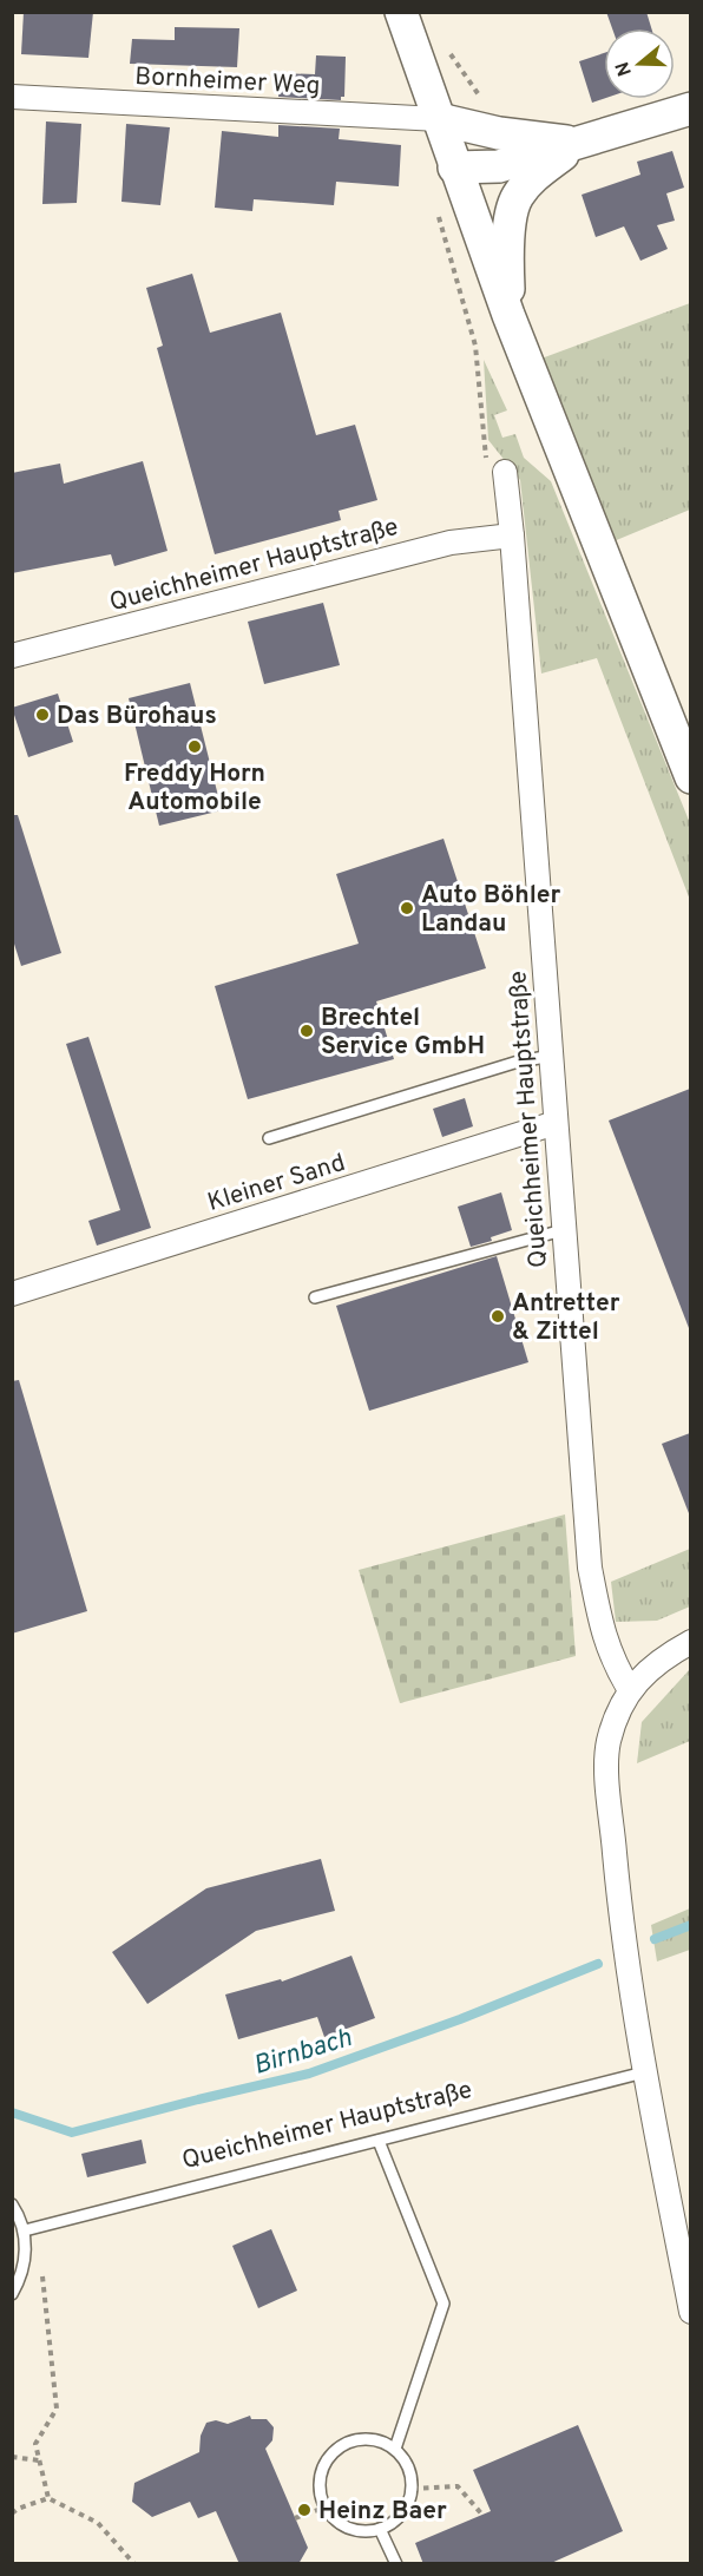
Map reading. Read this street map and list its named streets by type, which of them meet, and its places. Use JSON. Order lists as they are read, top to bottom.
{
  "streets": {
    "street": ["Bornheimer Weg", "Queichheimer Hauptstraße", "Kleiner Sand"]
  },
  "crossings": [
    ["Queichheimer Hauptstraße", "Kleiner Sand"]
  ],
  "water": ["Birnbach"],
  "places": [
    "Das Bürohaus",
    "Freddy Horn Automobile",
    "Auto Böhler Landau",
    "Brechtel Service GmbH",
    "Antretter & Zittel",
    "Heinz Baer"
  ],
  "north": "left"
}
